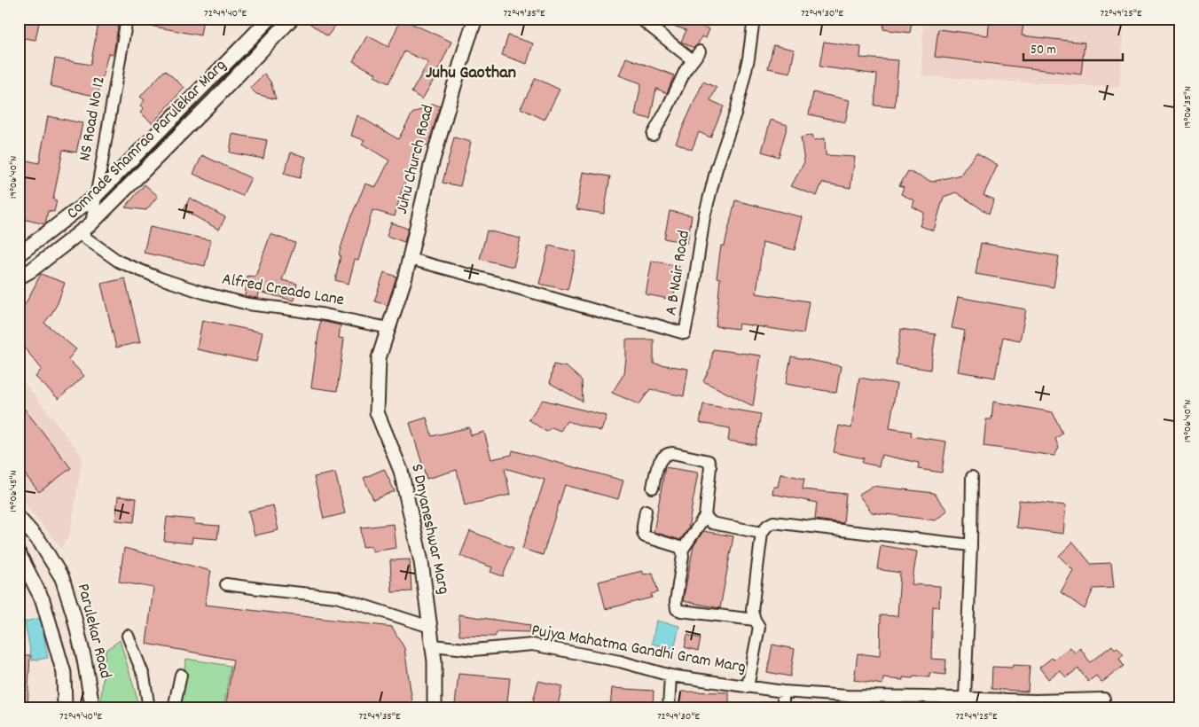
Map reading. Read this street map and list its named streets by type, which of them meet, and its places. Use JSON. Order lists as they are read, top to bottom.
{
  "streets": {
    "street": [
      "NS Road No 12",
      "Comrade Shamrao Parulekar Marg",
      "Juhu Church Road",
      "A B Nair Road",
      "Alfred Creado Lane",
      "S Dnyaneshwar Marg",
      "Parulekar Road",
      "Pujya Mahatma Gandhi Gram Marg"
    ]
  },
  "crossings": [
    ["NS Road No 12", "Comrade Shamrao Parulekar Marg"],
    ["Comrade Shamrao Parulekar Marg", "Alfred Creado Lane"],
    ["Juhu Church Road", "A B Nair Road"],
    ["Juhu Church Road", "S Dnyaneshwar Marg"],
    ["A B Nair Road", "S Dnyaneshwar Marg"],
    ["Alfred Creado Lane", "S Dnyaneshwar Marg"],
    ["S Dnyaneshwar Marg", "Pujya Mahatma Gandhi Gram Marg"]
  ],
  "districts": ["Juhu Gaothan"],
  "scale_bar": "50 m",
  "coordinates": [
    "72°49'40\"E",
    "72°49'35\"E",
    "72°49'30\"E",
    "72°49'25\"E",
    "19°06'35\"N",
    "19°06'40\"N",
    "19°06'45\"N"
  ]
}
